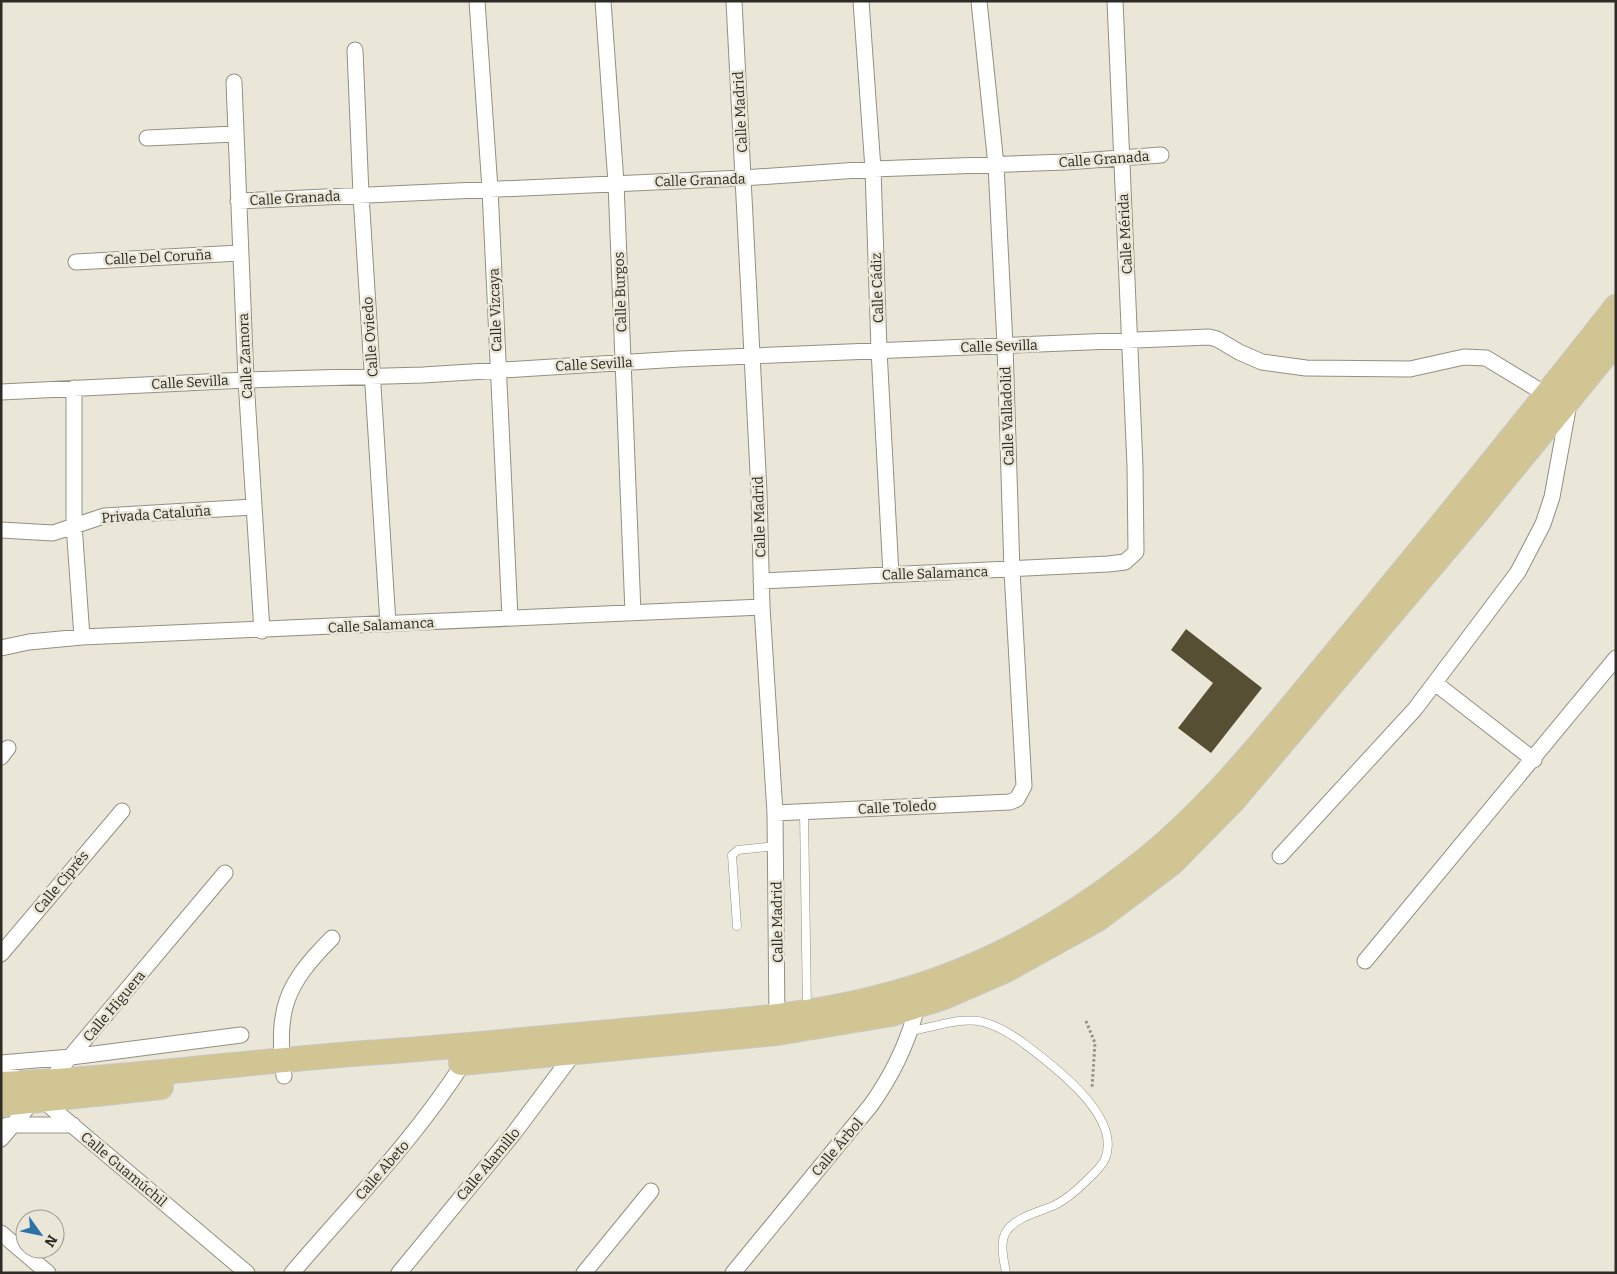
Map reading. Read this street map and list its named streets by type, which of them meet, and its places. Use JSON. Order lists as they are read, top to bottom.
{
  "streets": {
    "street": [
      "Calle Madrid",
      "Calle Granada",
      "Calle Mérida",
      "Calle Del Coruña",
      "Calle Cádiz",
      "Calle Burgos",
      "Calle Vizcaya",
      "Calle Oviedo",
      "Calle Sevilla",
      "Calle Zamora",
      "Calle Valladolid",
      "Privada Cataluña",
      "Calle Salamanca",
      "Calle Toledo",
      "Calle Ciprés",
      "Calle Higuera",
      "Calle Árbol",
      "Calle Alamillo",
      "Calle Guamúchil",
      "Calle Abeto"
    ]
  },
  "crossings": [
    ["Calle Madrid", "Calle Granada"],
    ["Calle Madrid", "Calle Sevilla"],
    ["Calle Madrid", "Calle Salamanca"],
    ["Calle Madrid", "Calle Toledo"],
    ["Calle Granada", "Calle Mérida"],
    ["Calle Granada", "Calle Cádiz"],
    ["Calle Granada", "Calle Burgos"],
    ["Calle Granada", "Calle Vizcaya"],
    ["Calle Granada", "Calle Oviedo"],
    ["Calle Granada", "Calle Zamora"],
    ["Calle Granada", "Calle Valladolid"],
    ["Calle Mérida", "Calle Sevilla"],
    ["Calle Mérida", "Calle Salamanca"],
    ["Calle Del Coruña", "Calle Zamora"],
    ["Calle Cádiz", "Calle Sevilla"],
    ["Calle Cádiz", "Calle Salamanca"],
    ["Calle Burgos", "Calle Sevilla"],
    ["Calle Burgos", "Calle Salamanca"],
    ["Calle Vizcaya", "Calle Sevilla"],
    ["Calle Vizcaya", "Calle Salamanca"],
    ["Calle Oviedo", "Calle Sevilla"],
    ["Calle Oviedo", "Calle Salamanca"],
    ["Calle Sevilla", "Calle Zamora"],
    ["Calle Sevilla", "Calle Valladolid"],
    ["Calle Zamora", "Privada Cataluña"],
    ["Calle Zamora", "Calle Salamanca"],
    ["Calle Valladolid", "Calle Salamanca"],
    ["Calle Valladolid", "Calle Toledo"],
    ["Calle Higuera", "Calle Guamúchil"]
  ],
  "north": "bottom right"
}
